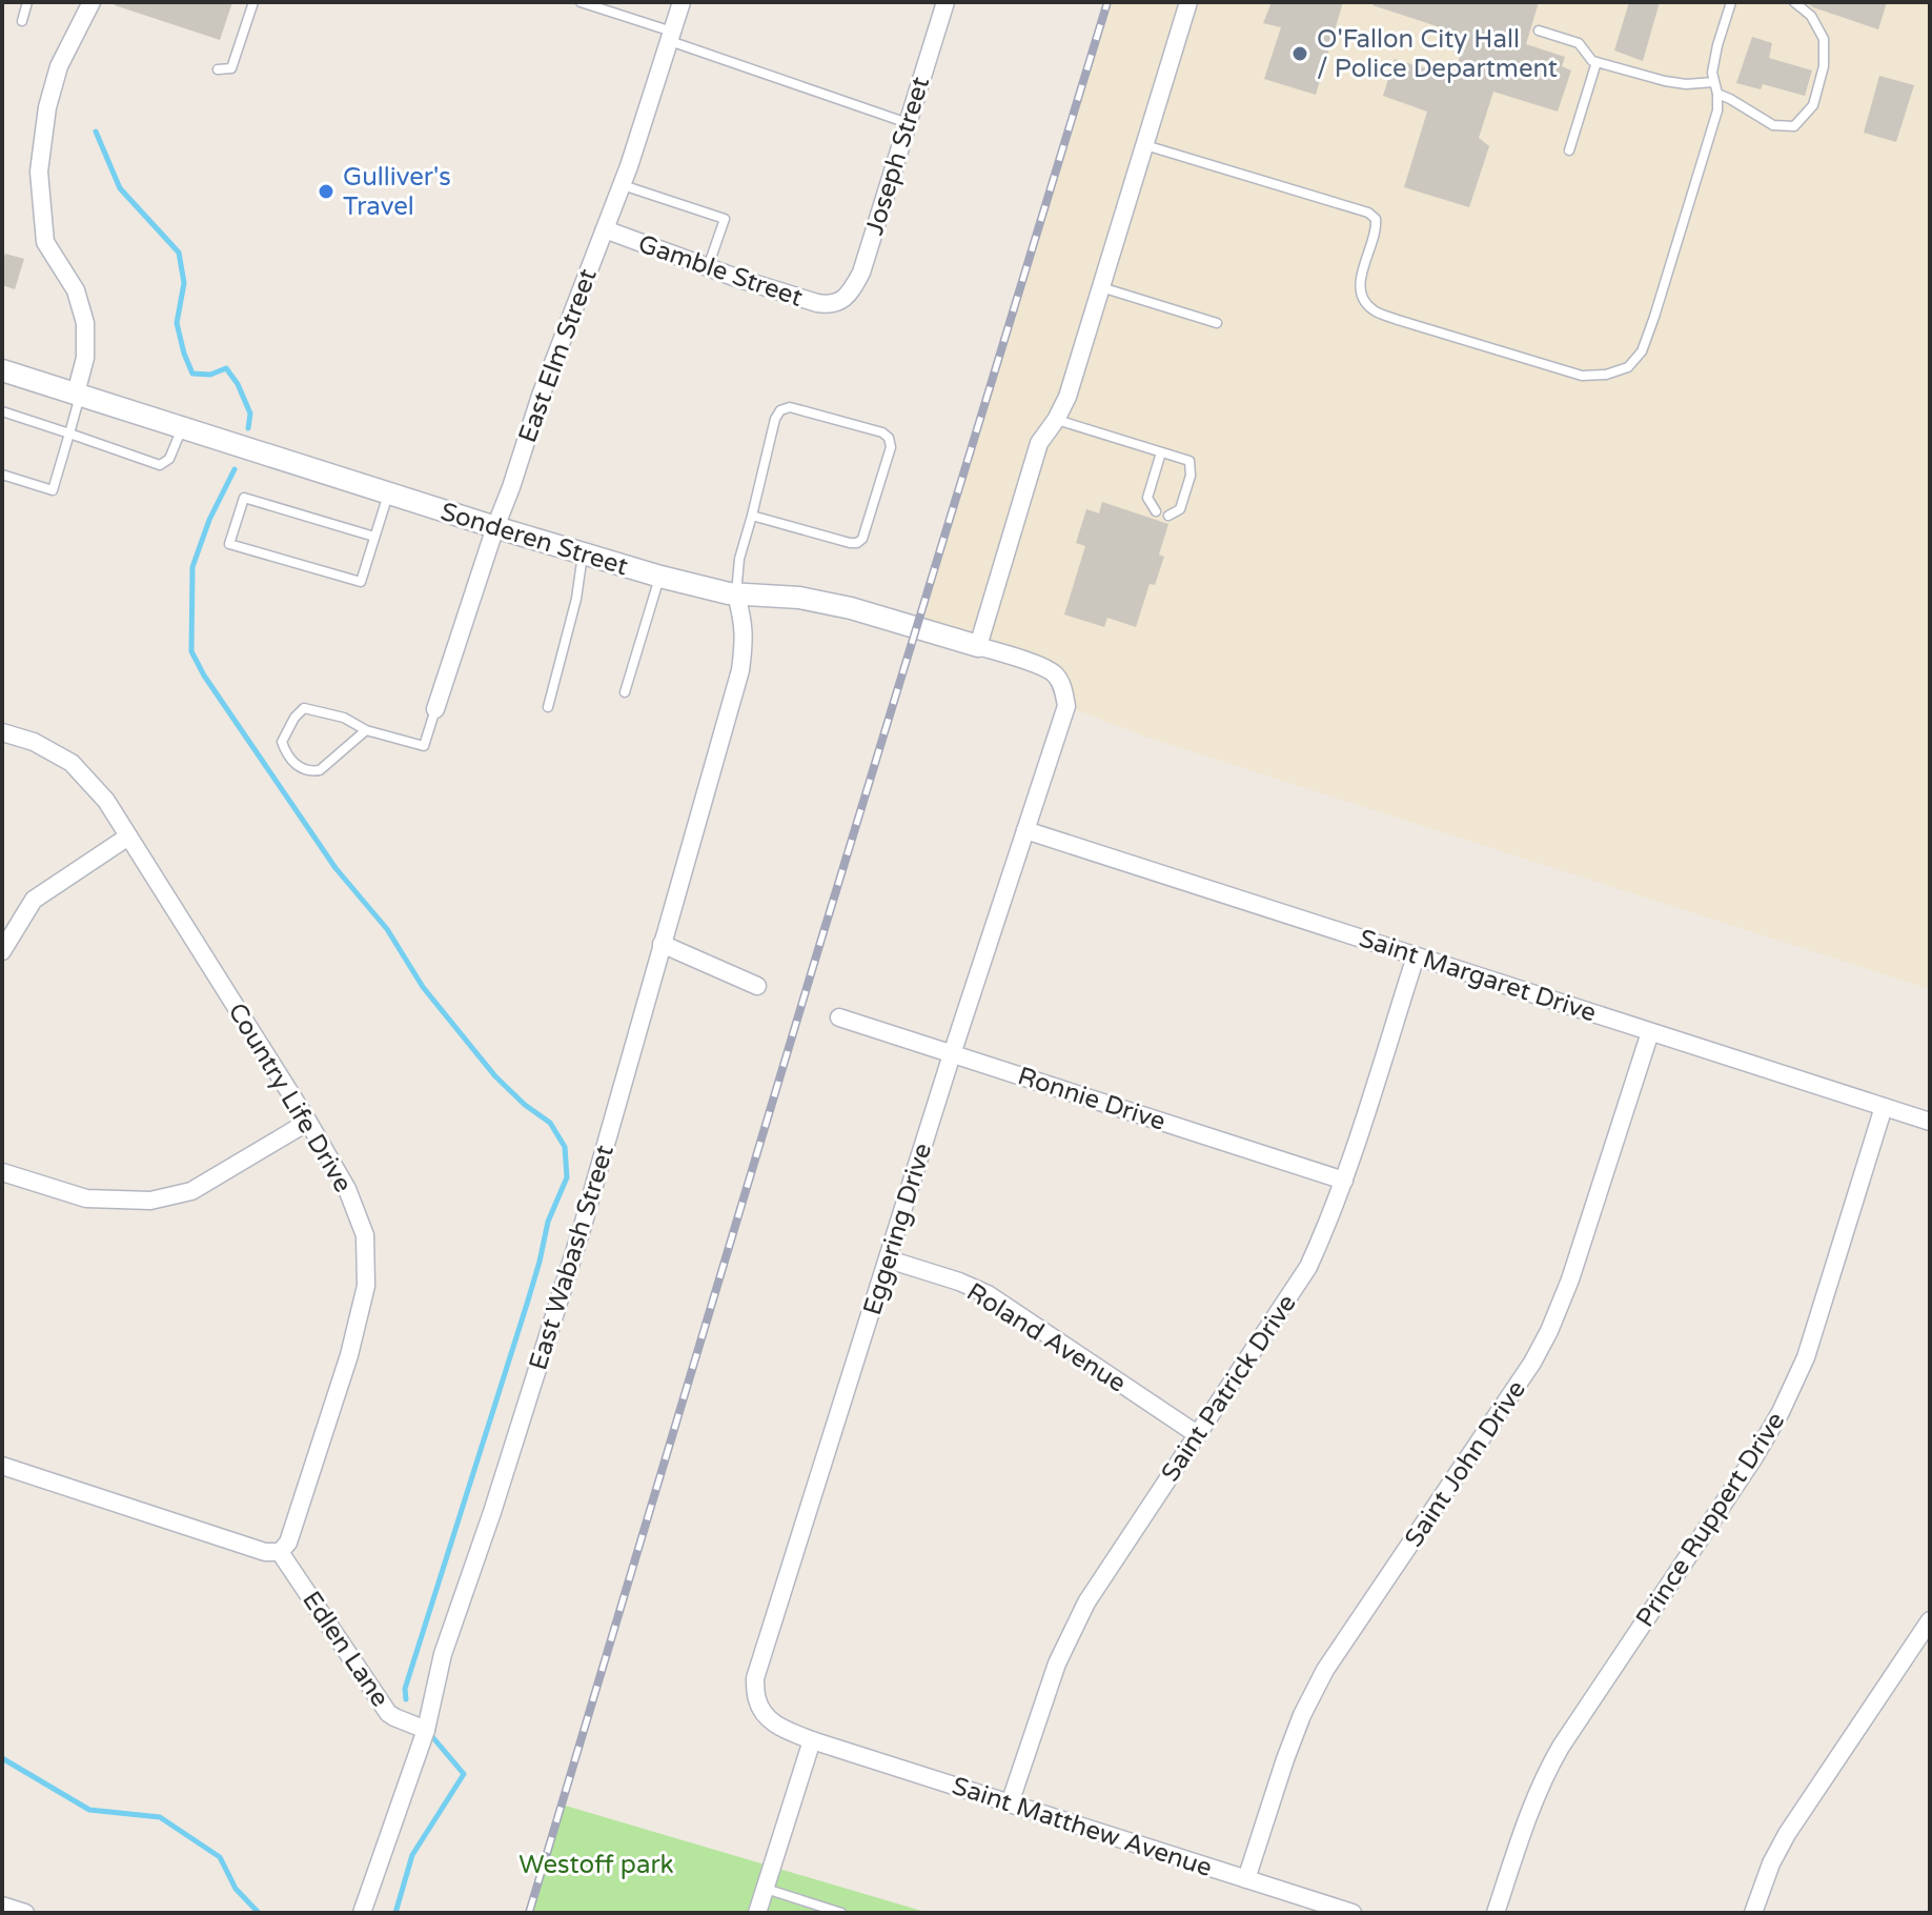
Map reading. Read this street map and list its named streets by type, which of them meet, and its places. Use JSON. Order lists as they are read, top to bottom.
{
  "streets": {
    "street": [
      "Joseph Street",
      "Gamble Street",
      "East Elm Street",
      "Sonderen Street",
      "Saint Margaret Drive",
      "Country Life Drive",
      "Ronnie Drive",
      "Eggering Drive",
      "East Wabash Street",
      "Roland Avenue",
      "Saint Patrick Drive",
      "Saint John Drive",
      "Prince Ruppert Drive",
      "Edlen Lane",
      "Saint Matthew Avenue"
    ]
  },
  "crossings": [
    ["Joseph Street", "Gamble Street"],
    ["Gamble Street", "East Elm Street"],
    ["East Elm Street", "Sonderen Street"],
    ["Sonderen Street", "Eggering Drive"],
    ["Sonderen Street", "East Wabash Street"],
    ["Saint Margaret Drive", "Eggering Drive"],
    ["Saint Margaret Drive", "Saint Patrick Drive"],
    ["Saint Margaret Drive", "Saint John Drive"],
    ["Saint Margaret Drive", "Prince Ruppert Drive"],
    ["Country Life Drive", "Edlen Lane"],
    ["Ronnie Drive", "Eggering Drive"],
    ["Ronnie Drive", "Saint Patrick Drive"],
    ["Eggering Drive", "Roland Avenue"],
    ["Eggering Drive", "Saint Matthew Avenue"],
    ["East Wabash Street", "Edlen Lane"],
    ["Roland Avenue", "Saint Patrick Drive"],
    ["Saint Patrick Drive", "Saint Matthew Avenue"],
    ["Saint John Drive", "Saint Matthew Avenue"]
  ],
  "parks": ["Westoff park"],
  "places": ["O'Fallon City Hall / Police Department", "Gulliver's Travel"]
}
